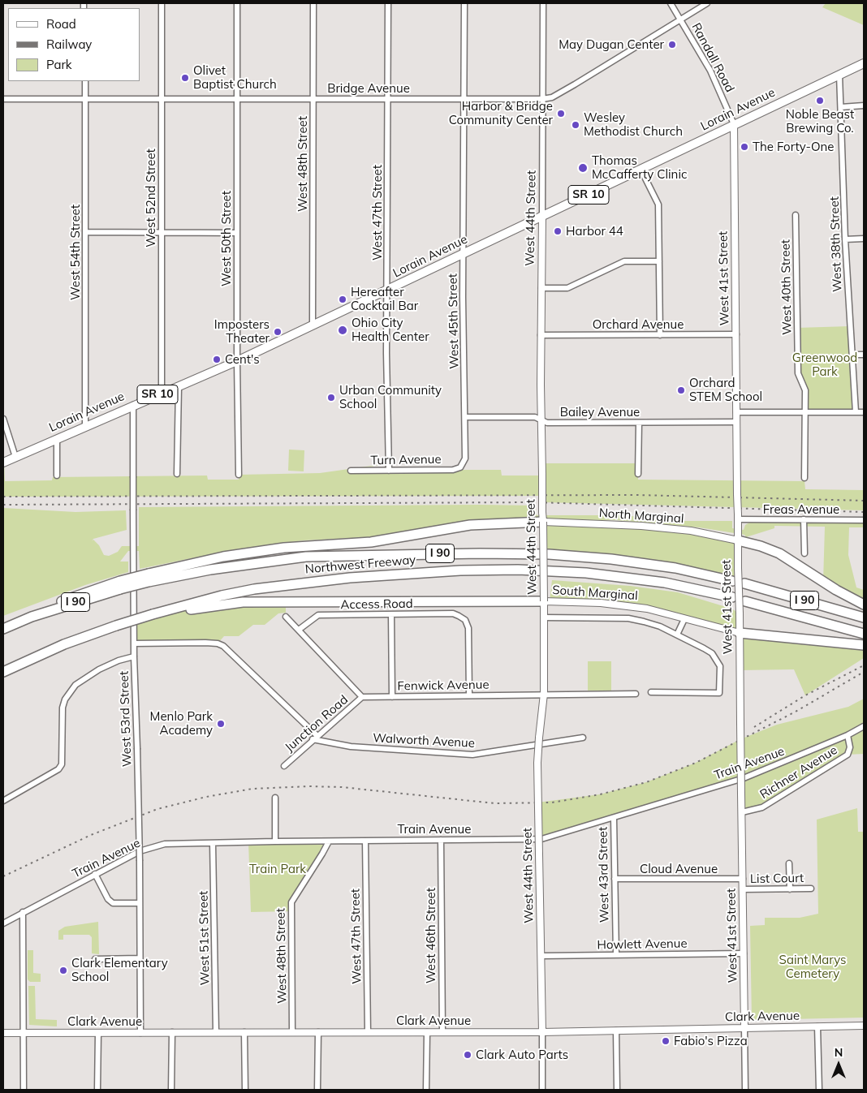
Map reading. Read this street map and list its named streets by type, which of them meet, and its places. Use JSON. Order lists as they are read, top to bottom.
{
  "streets": {
    "highway": ["I 90", "Northwest Freeway"],
    "main road": ["Lorain Avenue", "SR 10"],
    "street": [
      "Randall Road",
      "Bridge Avenue",
      "West 48th Street",
      "West 52nd Street",
      "West 47th Street",
      "West 44th Street",
      "West 50th Street",
      "West 38th Street",
      "West 54th Street",
      "West 41st Street",
      "West 40th Street",
      "West 45th Street",
      "Orchard Avenue",
      "Bailey Avenue",
      "Turn Avenue",
      "Freas Avenue",
      "North Marginal",
      "South Marginal",
      "Access Road",
      "Fenwick Avenue",
      "West 53rd Street",
      "Junction Road",
      "Walworth Avenue",
      "Train Avenue",
      "Richner Avenue",
      "Cloud Avenue",
      "West 43rd Street",
      "List Court",
      "West 46th Street",
      "West 51st Street",
      "Howlett Avenue",
      "Clark Avenue"
    ]
  },
  "crossings": [
    ["Randall Road", "Bridge Avenue"],
    ["Randall Road", "Lorain Avenue"],
    ["Randall Road", "West 41st Street"],
    ["Bridge Avenue", "West 48th Street"],
    ["Bridge Avenue", "West 52nd Street"],
    ["Bridge Avenue", "West 47th Street"],
    ["Bridge Avenue", "West 44th Street"],
    ["Bridge Avenue", "West 50th Street"],
    ["Bridge Avenue", "West 54th Street"],
    ["Bridge Avenue", "West 45th Street"],
    ["Lorain Avenue", "West 48th Street"],
    ["Lorain Avenue", "West 52nd Street"],
    ["Lorain Avenue", "West 47th Street"],
    ["Lorain Avenue", "West 44th Street"],
    ["Lorain Avenue", "West 50th Street"],
    ["Lorain Avenue", "West 38th Street"],
    ["Lorain Avenue", "West 54th Street"],
    ["Lorain Avenue", "West 41st Street"],
    ["Lorain Avenue", "West 45th Street"],
    ["Lorain Avenue", "West 53rd Street"],
    ["West 48th Street", "Train Avenue"],
    ["West 48th Street", "Clark Avenue"],
    ["West 47th Street", "Turn Avenue"],
    ["West 47th Street", "Train Avenue"],
    ["West 47th Street", "Clark Avenue"],
    ["West 44th Street", "Orchard Avenue"],
    ["West 44th Street", "Bailey Avenue"],
    ["West 44th Street", "North Marginal"],
    ["West 44th Street", "South Marginal"],
    ["West 44th Street", "Fenwick Avenue"],
    ["West 44th Street", "Howlett Avenue"],
    ["West 44th Street", "Clark Avenue"],
    ["West 41st Street", "Orchard Avenue"],
    ["West 41st Street", "Bailey Avenue"],
    ["West 41st Street", "Freas Avenue"],
    ["West 41st Street", "North Marginal"],
    ["West 41st Street", "South Marginal"],
    ["West 41st Street", "Richner Avenue"],
    ["West 41st Street", "Cloud Avenue"],
    ["West 41st Street", "List Court"],
    ["West 41st Street", "Howlett Avenue"],
    ["West 41st Street", "Clark Avenue"],
    ["West 45th Street", "Bailey Avenue"],
    ["West 45th Street", "Turn Avenue"],
    ["Access Road", "Fenwick Avenue"],
    ["Fenwick Avenue", "Junction Road"],
    ["West 53rd Street", "Clark Avenue"],
    ["Junction Road", "Walworth Avenue"],
    ["Train Avenue", "Richner Avenue"],
    ["Train Avenue", "West 43rd Street"],
    ["Train Avenue", "West 46th Street"],
    ["Train Avenue", "West 51st Street"],
    ["Cloud Avenue", "West 43rd Street"],
    ["West 43rd Street", "Howlett Avenue"],
    ["West 46th Street", "Clark Avenue"],
    ["West 51st Street", "Clark Avenue"]
  ],
  "parks": ["Greenwood Park", "Train Park", "Saint Marys Cemetery"],
  "places": [
    "May Dugan Center",
    "Olivet Baptist Church",
    "Noble Beast Brewing Co.",
    "Harbor & Bridge Community Center",
    "Wesley Methodist Church",
    "The Forty-One",
    "Thomas McCafferty Clinic",
    "Harbor 44",
    "Hereafter Cocktail Bar",
    "Ohio City Health Center",
    "Imposters Theater",
    "Cent's",
    "Orchard STEM School",
    "Urban Community School",
    "Menlo Park Academy",
    "Clark Elementary School",
    "Fabio's Pizza",
    "Clark Auto Parts"
  ],
  "legend": ["Road", "Railway", "Park"],
  "north": "top"
}
